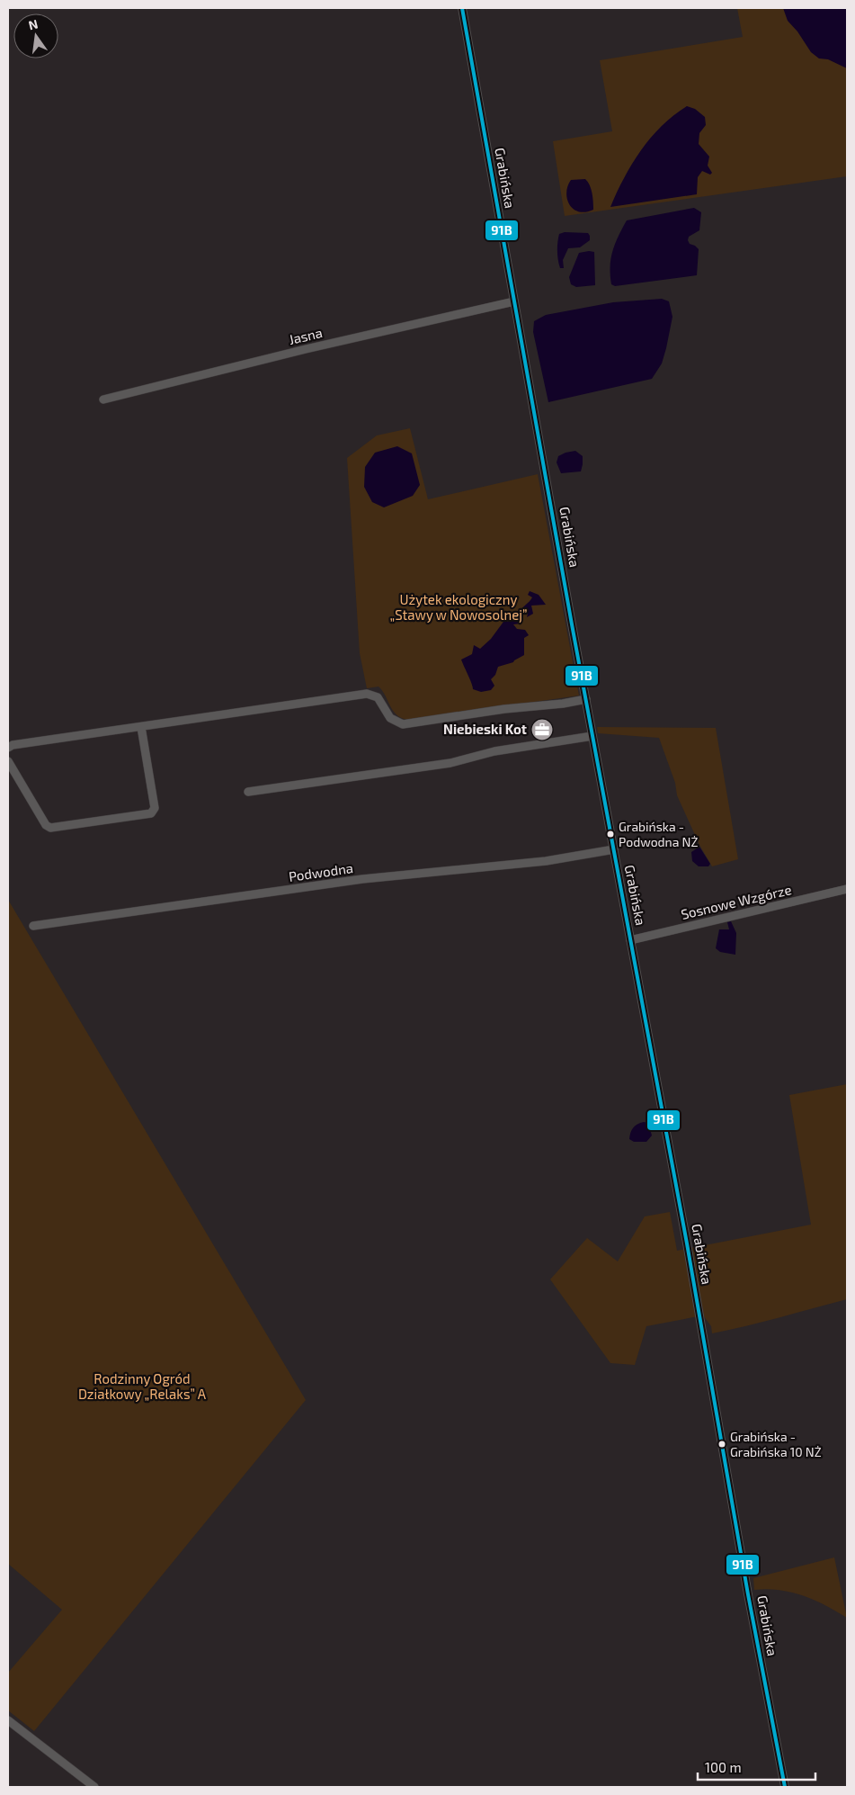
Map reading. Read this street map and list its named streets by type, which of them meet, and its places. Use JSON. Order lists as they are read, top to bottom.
{
  "streets": {
    "street": [
      "Grabińska",
      "Jasna",
      "Podwodna",
      "Sosnowe Wzgórze"
    ]
  },
  "crossings": [
    ["Grabińska", "Jasna"],
    ["Grabińska", "Podwodna"],
    ["Grabińska", "Sosnowe Wzgórze"]
  ],
  "parks": ["Użytek ekologiczny „Stawy w Nowosolnej”", "Rodzinny Ogród Działkowy „Relaks” A"],
  "places": {
    "office": ["Niebieski Kot"],
    "other": ["Grabińska - Podwodna NŻ", "Grabińska - Grabińska 10 NŻ"]
  },
  "lines": ["transit line 91B"],
  "scale_bar": "100 m",
  "north": "top"
}
